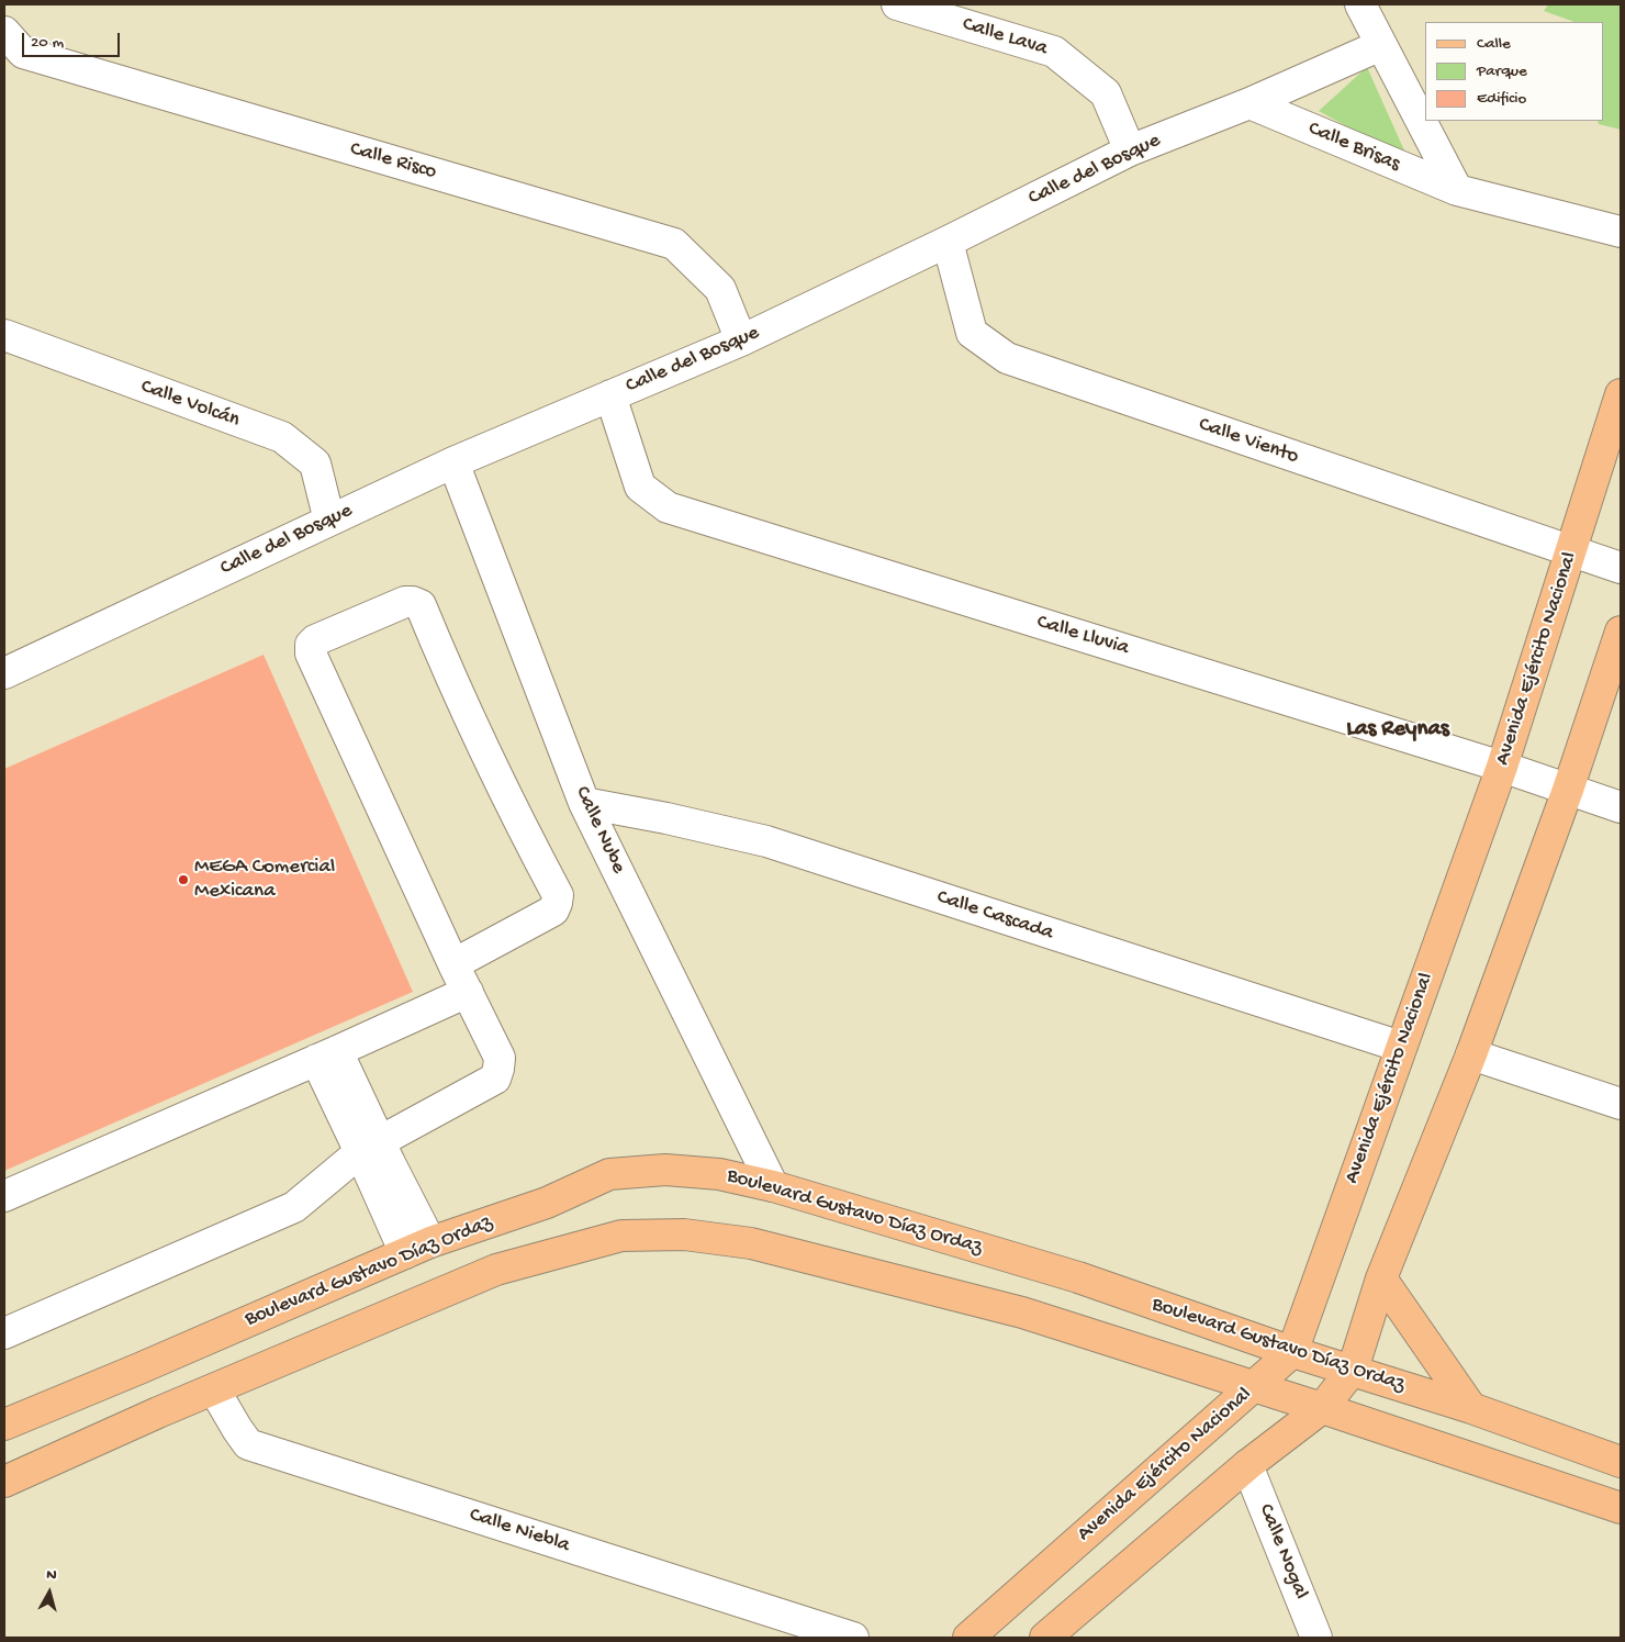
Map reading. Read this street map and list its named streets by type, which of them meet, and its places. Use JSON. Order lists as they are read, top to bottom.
{
  "streets": {
    "main road": ["Avenida Ejército Nacional", "Boulevard Gustavo Díaz Ordaz"],
    "street": [
      "Calle Lava",
      "Calle Brisas",
      "Calle Risco",
      "Calle del Bosque",
      "Calle Volcán",
      "Calle Viento",
      "Calle Lluvia",
      "Calle Nube",
      "Calle Cascada",
      "Calle Niebla",
      "Calle Nogal"
    ]
  },
  "crossings": [
    ["Calle Lava", "Calle del Bosque"],
    ["Calle Brisas", "Calle del Bosque"],
    ["Calle Risco", "Calle del Bosque"],
    ["Calle del Bosque", "Calle Volcán"],
    ["Calle del Bosque", "Calle Viento"],
    ["Calle del Bosque", "Calle Lluvia"],
    ["Calle del Bosque", "Calle Nube"],
    ["Calle Viento", "Avenida Ejército Nacional"],
    ["Calle Lluvia", "Avenida Ejército Nacional"],
    ["Avenida Ejército Nacional", "Calle Cascada"],
    ["Avenida Ejército Nacional", "Boulevard Gustavo Díaz Ordaz"],
    ["Calle Nube", "Calle Cascada"],
    ["Calle Nube", "Boulevard Gustavo Díaz Ordaz"]
  ],
  "districts": ["Las Reynas"],
  "places": ["MEGA Comercial Mexicana"],
  "legend": ["Calle", "Parque", "Edificio"],
  "scale_bar": "20 m",
  "north": "top"
}
